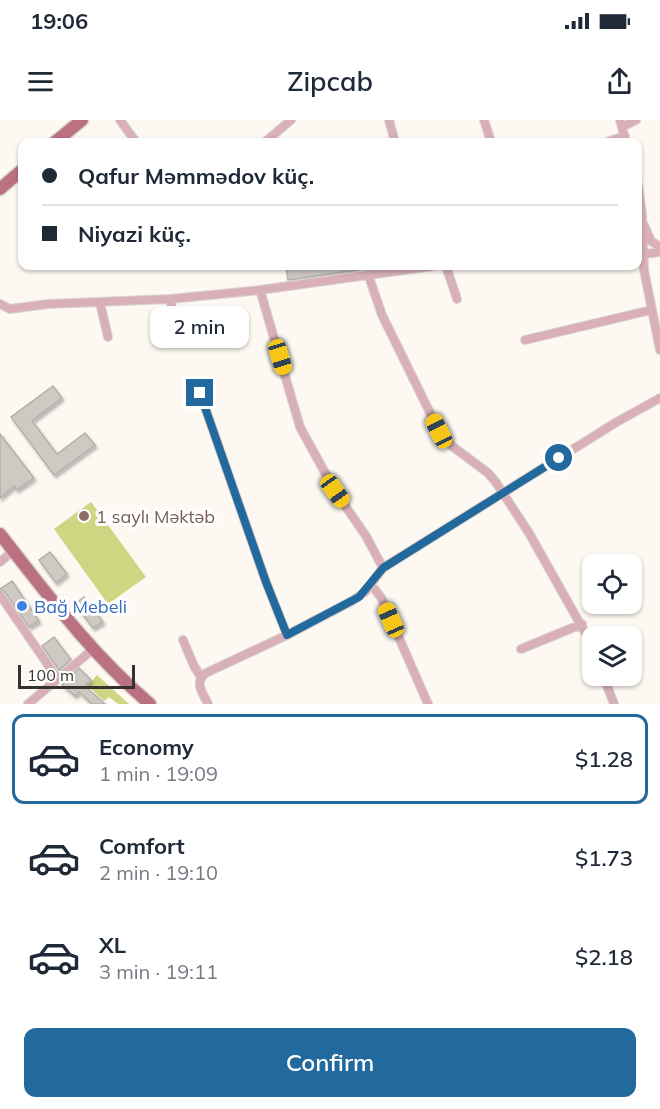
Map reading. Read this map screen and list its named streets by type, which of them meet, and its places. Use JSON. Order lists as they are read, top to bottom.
{
  "places": ["1 saylı Məktəb", "Bağ Mebeli"],
  "scale_bar": "100 m",
  "page": {
    "status": "19:06",
    "header": "Zipcab",
    "banner": ["Qafur Məmmədov küç.", "Niyazi küç."],
    "bubble": "2 min",
    "scale": "100 m",
    "list": [
      {
        "name": "Economy",
        "note": "1 min · 19:09",
        "value": "$1.28"
      },
      {
        "name": "Comfort",
        "note": "2 min · 19:10",
        "value": "$1.73"
      },
      {
        "name": "XL",
        "note": "3 min · 19:11",
        "value": "$2.18"
      }
    ],
    "buttons": "Confirm"
  }
}
